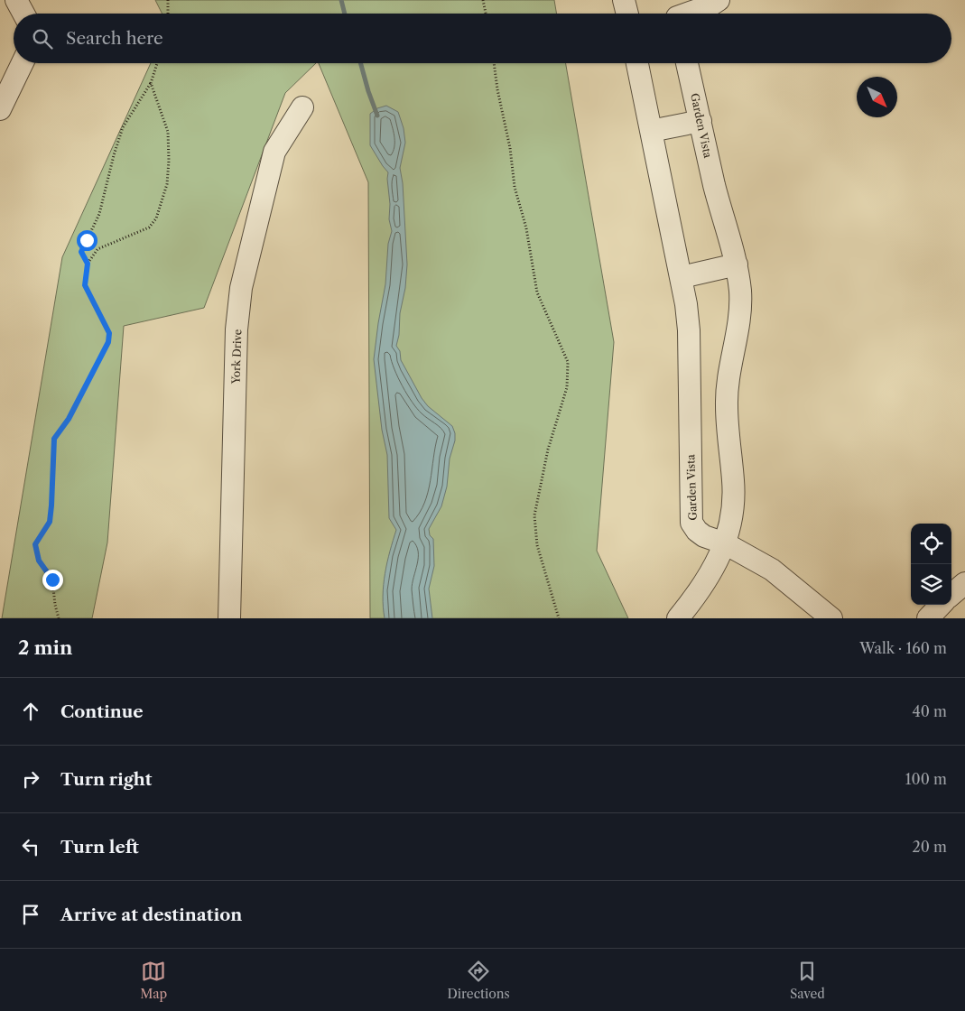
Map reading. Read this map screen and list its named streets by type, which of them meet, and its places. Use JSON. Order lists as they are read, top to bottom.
{
  "streets": {
    "street": ["Garden Vista", "York Drive"]
  },
  "north": "bottom right",
  "page": {
    "search": "Search here",
    "heading": ["2 min", "Walk · 160 m"],
    "list": [
      ["Continue", "40 m"],
      ["Turn right", "100 m"],
      ["Turn left", "20 m"],
      "Arrive at destination"
    ],
    "nav": ["Map", "Directions", "Saved"]
  }
}
